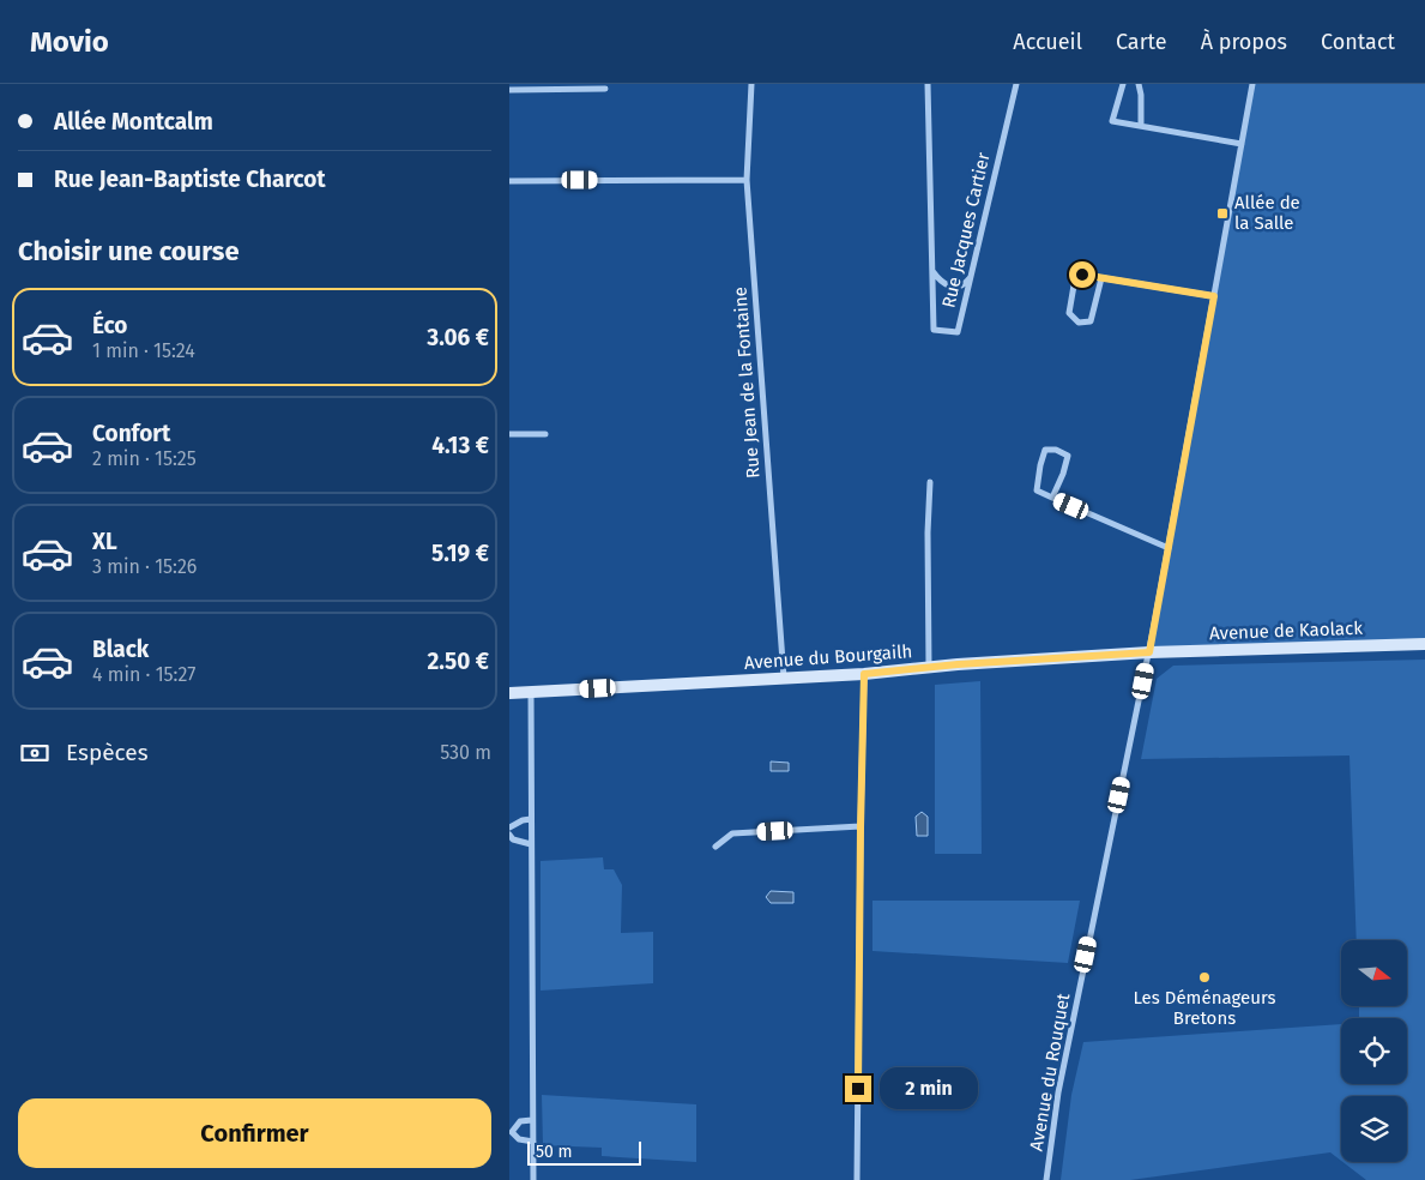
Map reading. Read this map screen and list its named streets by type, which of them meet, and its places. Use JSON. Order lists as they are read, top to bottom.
{
  "streets": {
    "main road": ["Avenue de Kaolack", "Avenue du Bourgailh"],
    "street": ["Rue Jacques Cartier", "Rue Jean de la Fontaine", "Avenue du Rouquet"]
  },
  "crossings": [
    ["Rue Jean de la Fontaine", "Avenue du Bourgailh"],
    ["Avenue de Kaolack", "Avenue du Bourgailh"],
    ["Avenue de Kaolack", "Avenue du Rouquet"],
    ["Avenue du Bourgailh", "Avenue du Rouquet"]
  ],
  "places": {
    "transit": ["Allée de la Salle"],
    "other": ["Les Déménageurs Bretons"]
  },
  "scale_bar": "50 m",
  "north": "right",
  "page": {
    "header": "Movio",
    "nav": [
      "Accueil",
      "Carte",
      "À propos",
      "Contact"
    ],
    "banner": ["Allée Montcalm", "Rue Jean-Baptiste Charcot"],
    "heading": "Choisir une course",
    "list": [
      {
        "name": "Éco",
        "note": "1 min · 15:24",
        "value": "3.06 €"
      },
      {
        "name": "Confort",
        "note": "2 min · 15:25",
        "value": "4.13 €"
      },
      {
        "name": "XL",
        "note": "3 min · 15:26",
        "value": "5.19 €"
      },
      {
        "name": "Black",
        "note": "4 min · 15:27",
        "value": "2.50 €"
      }
    ],
    "pay": ["Espèces", "530 m"],
    "bubble": "2 min",
    "buttons": "Confirmer",
    "scale": "50 m"
  }
}
